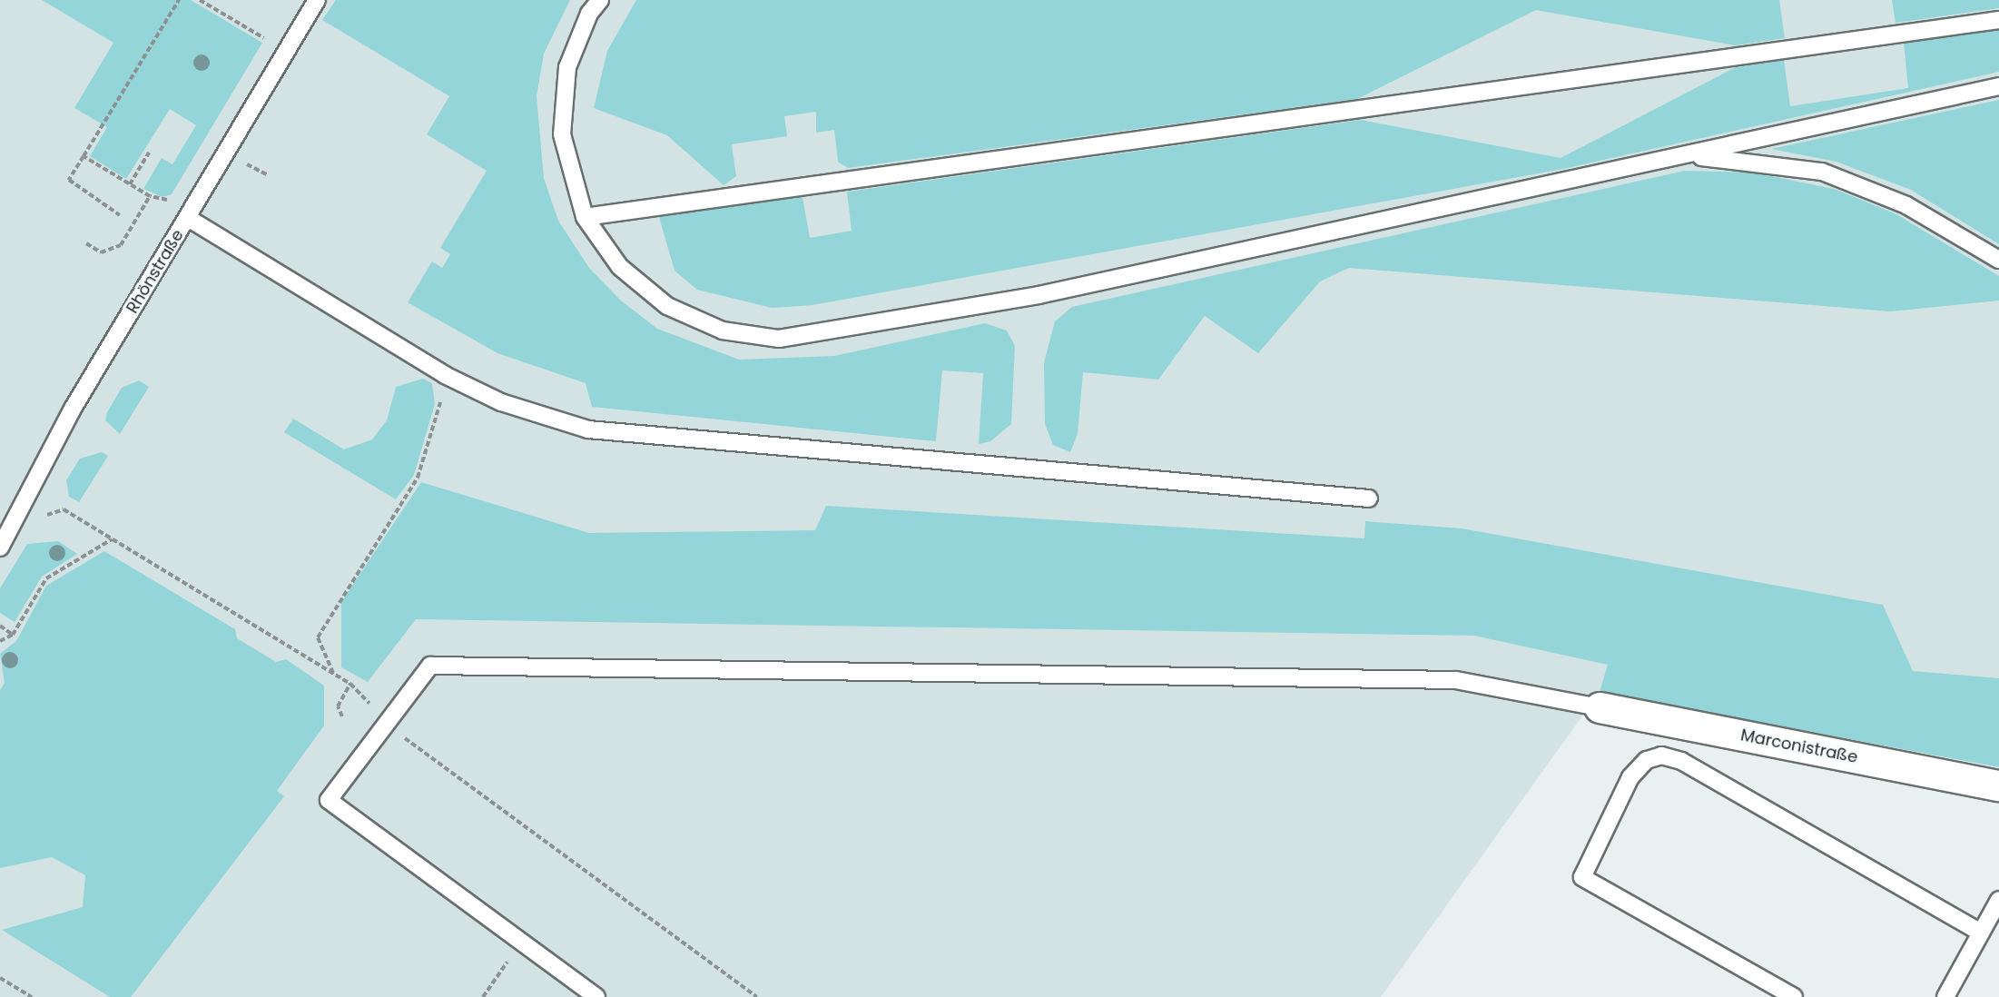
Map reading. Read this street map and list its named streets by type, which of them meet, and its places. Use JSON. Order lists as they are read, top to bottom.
{
  "streets": {
    "street": ["Marconistraße"],
    "lane": ["Rhönstraße"]
  }
}
